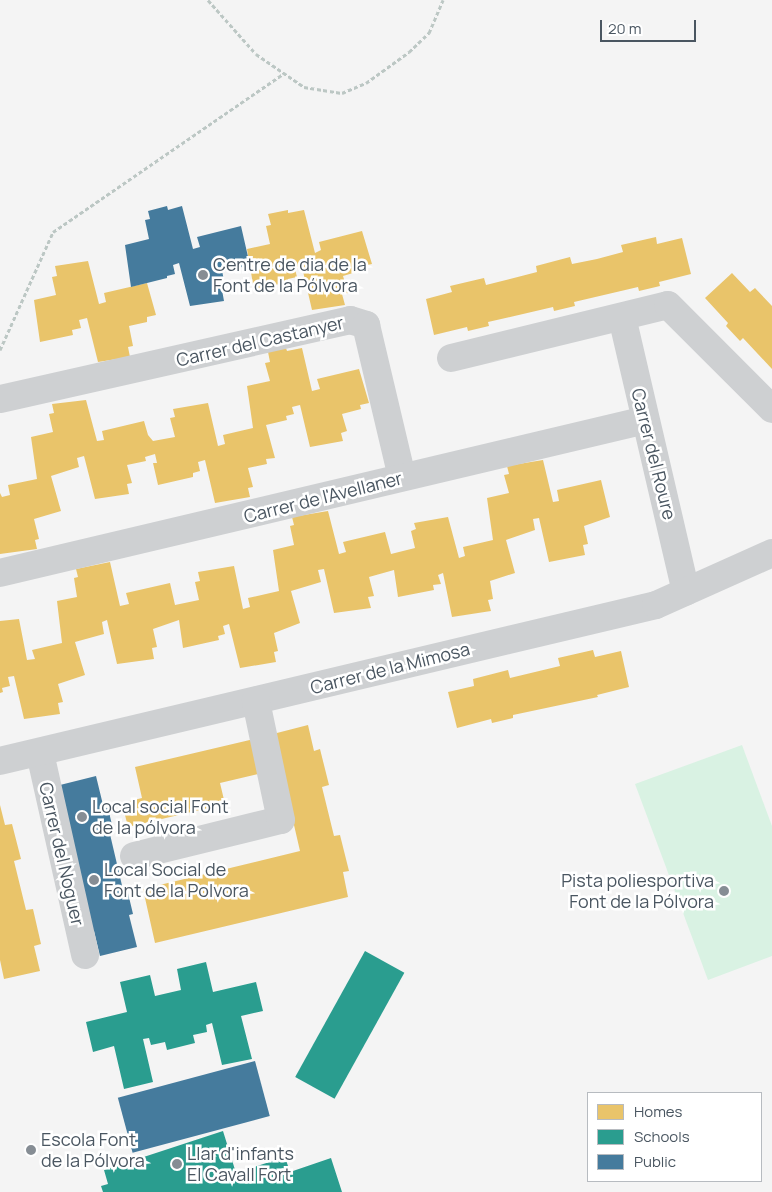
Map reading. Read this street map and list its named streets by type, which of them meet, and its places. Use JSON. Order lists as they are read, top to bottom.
{
  "streets": {
    "street": [
      "Carrer del Castanyer",
      "Carrer del Roure",
      "Carrer de l'Avellaner",
      "Carrer de la Mimosa",
      "Carrer del Noguer"
    ]
  },
  "crossings": [
    ["Carrer del Castanyer", "Carrer de l'Avellaner"],
    ["Carrer del Roure", "Carrer de l'Avellaner"],
    ["Carrer del Roure", "Carrer de la Mimosa"],
    ["Carrer de la Mimosa", "Carrer del Noguer"]
  ],
  "places": [
    "Centre de dia de la Font de la Pólvora",
    "Local social Font de la pólvora",
    "Local Social de Font de la Polvora",
    "Pista poliesportiva Font de la Pólvora",
    "Escola Font de la Pólvora",
    "Llar d'infants El Cavall Fort"
  ],
  "legend": ["Homes", "Schools", "Public"],
  "scale_bar": "20 m"
}
